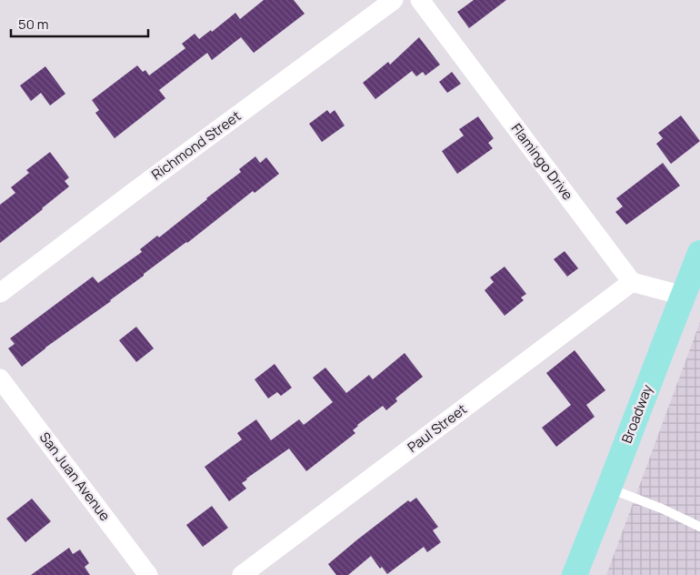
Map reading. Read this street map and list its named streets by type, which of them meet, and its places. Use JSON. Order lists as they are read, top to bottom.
{
  "streets": {
    "main road": ["Broadway"],
    "street": [
      "Richmond Street",
      "Flamingo Drive",
      "Paul Street",
      "San Juan Avenue"
    ]
  },
  "crossings": [
    ["Flamingo Drive", "Paul Street"]
  ],
  "scale_bar": "50 m"
}
